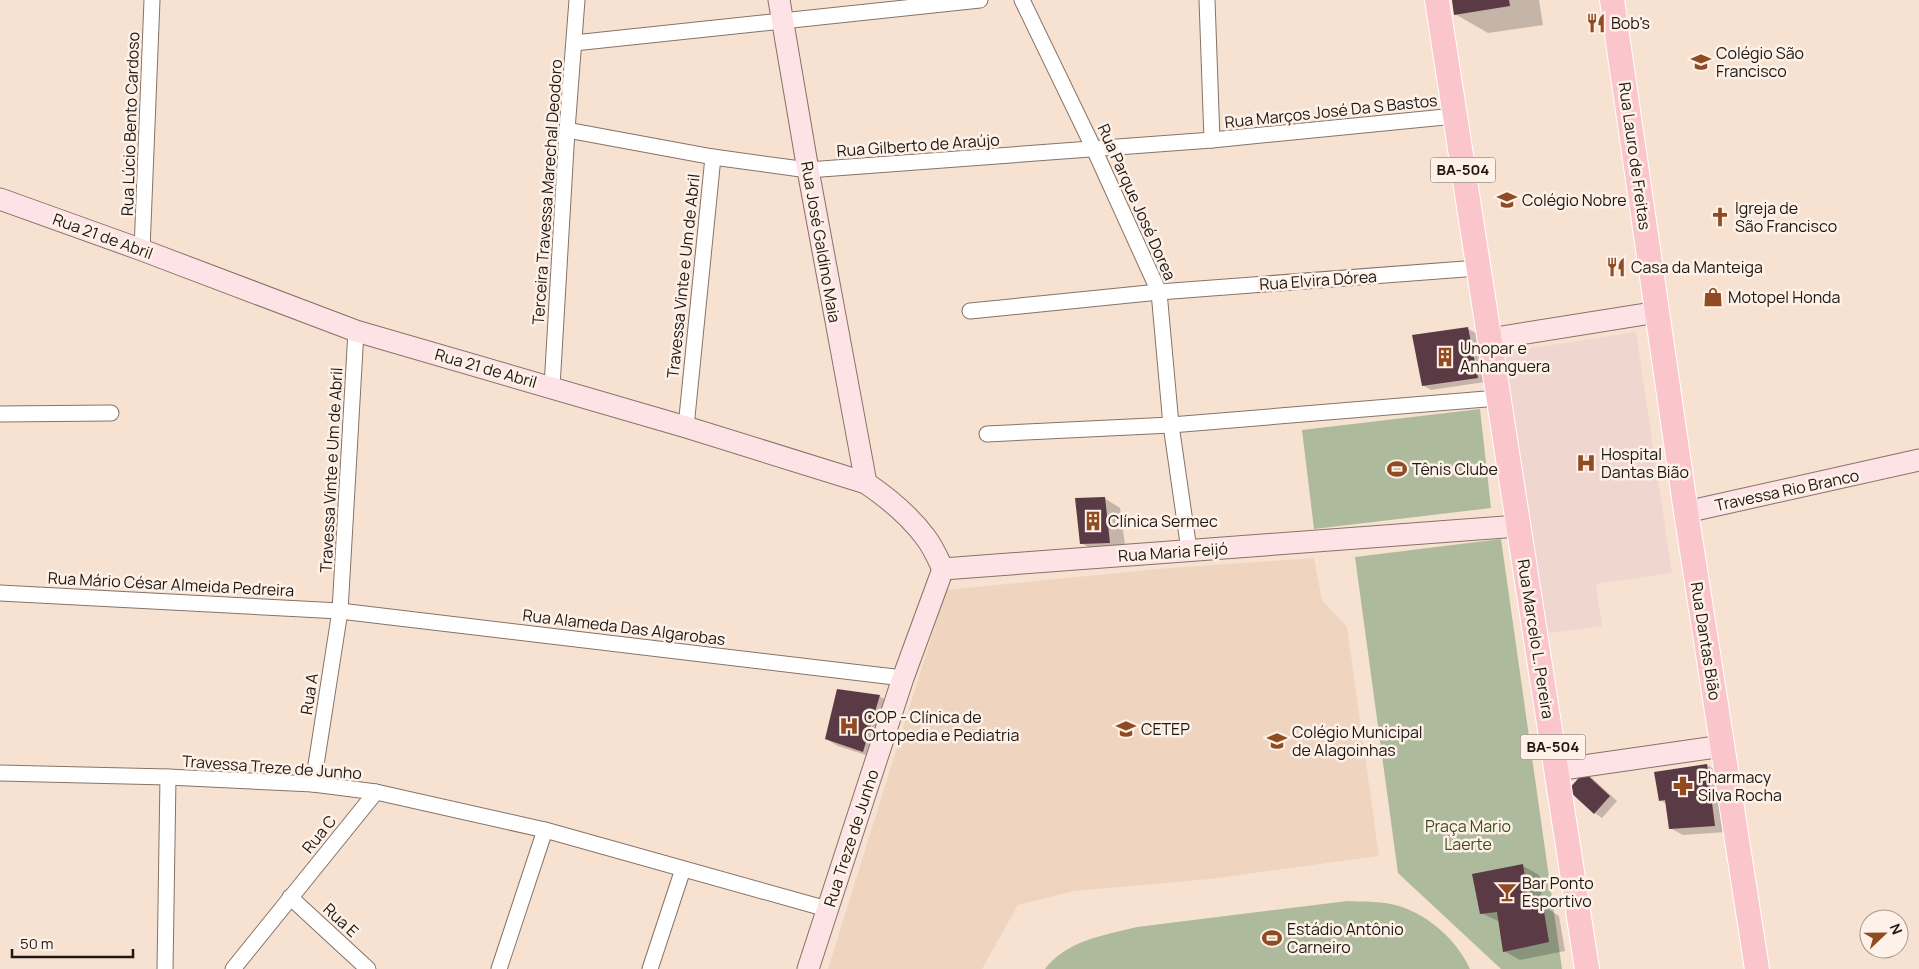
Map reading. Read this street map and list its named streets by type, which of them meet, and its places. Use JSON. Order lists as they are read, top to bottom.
{
  "streets": {
    "main road": [
      "Rua Lauro de Freitas",
      "BA-504",
      "Rua Marcelo L. Pereira",
      "Rua Dantas Bião"
    ],
    "street": [
      "Rua Marços José Da S Bastos",
      "Rua Lúcio Bento Cardoso",
      "Rua Gilberto de Araújo",
      "Terceira Travessa Marechal Deodoro",
      "Rua Parque José Dorea",
      "Rua 21 de Abril",
      "Rua José Galdino Maia",
      "Travessa Vinte e Um de Abril",
      "Rua Elvira Dórea",
      "Travessa Rio Branco",
      "Rua Maria Feijó",
      "Rua Mário César Almeida Pedreira",
      "Rua Alameda Das Algarobas",
      "Rua A",
      "Travessa Treze de Junho",
      "Rua C",
      "Rua Treze de Junho",
      "Rua E"
    ]
  },
  "crossings": [
    ["Rua Marços José Da S Bastos", "Rua Gilberto de Araújo"],
    ["Rua Marços José Da S Bastos", "BA-504"],
    ["Rua Marços José Da S Bastos", "Rua Parque José Dorea"],
    ["Rua Lúcio Bento Cardoso", "Rua 21 de Abril"],
    ["Rua Gilberto de Araújo", "Terceira Travessa Marechal Deodoro"],
    ["Rua Gilberto de Araújo", "Rua Parque José Dorea"],
    ["Rua Gilberto de Araújo", "Rua José Galdino Maia"],
    ["Rua Gilberto de Araújo", "Travessa Vinte e Um de Abril"],
    ["Rua Lauro de Freitas", "Rua Dantas Bião"],
    ["BA-504", "Rua Elvira Dórea"],
    ["BA-504", "Rua Marcelo L. Pereira"],
    ["Terceira Travessa Marechal Deodoro", "Rua 21 de Abril"],
    ["Rua Parque José Dorea", "Rua Elvira Dórea"],
    ["Rua Parque José Dorea", "Rua Maria Feijó"],
    ["Rua 21 de Abril", "Rua José Galdino Maia"],
    ["Rua 21 de Abril", "Travessa Vinte e Um de Abril"],
    ["Rua 21 de Abril", "Rua Maria Feijó"],
    ["Travessa Vinte e Um de Abril", "Rua Mário César Almeida Pedreira"],
    ["Travessa Vinte e Um de Abril", "Rua Alameda Das Algarobas"],
    ["Travessa Vinte e Um de Abril", "Rua A"],
    ["Travessa Rio Branco", "Rua Dantas Bião"],
    ["Rua Maria Feijó", "Rua Marcelo L. Pereira"],
    ["Rua Mário César Almeida Pedreira", "Rua Alameda Das Algarobas"],
    ["Rua Mário César Almeida Pedreira", "Rua A"],
    ["Rua Alameda Das Algarobas", "Rua A"],
    ["Rua Alameda Das Algarobas", "Rua Treze de Junho"],
    ["Rua A", "Travessa Treze de Junho"],
    ["Travessa Treze de Junho", "Rua C"],
    ["Travessa Treze de Junho", "Rua Treze de Junho"],
    ["Rua C", "Rua E"]
  ],
  "parks": ["Praça Mario Laerte"],
  "places": {
    "restaurant": ["Bob's", "Casa da Manteiga"],
    "school or university": [
      "Colégio São Francisco",
      "Colégio Nobre",
      "CETEP",
      "Colégio Municipal de Alagoinhas"
    ],
    "church": ["Igreja de São Francisco"],
    "shop": ["Motopel Honda"],
    "building": ["Unopar e Anhanguera", "Clínica Sermec"],
    "hospital": ["Hospital Dantas Bião", "COP - Clínica de Ortopedia e Pediatria"],
    "sports": ["Tênis Clube", "Estádio Antônio Carneiro"],
    "pharmacy": ["Pharmacy Silva Rocha"],
    "bar": ["Bar Ponto Esportivo"]
  },
  "scale_bar": "50 m",
  "north": "right"
}
